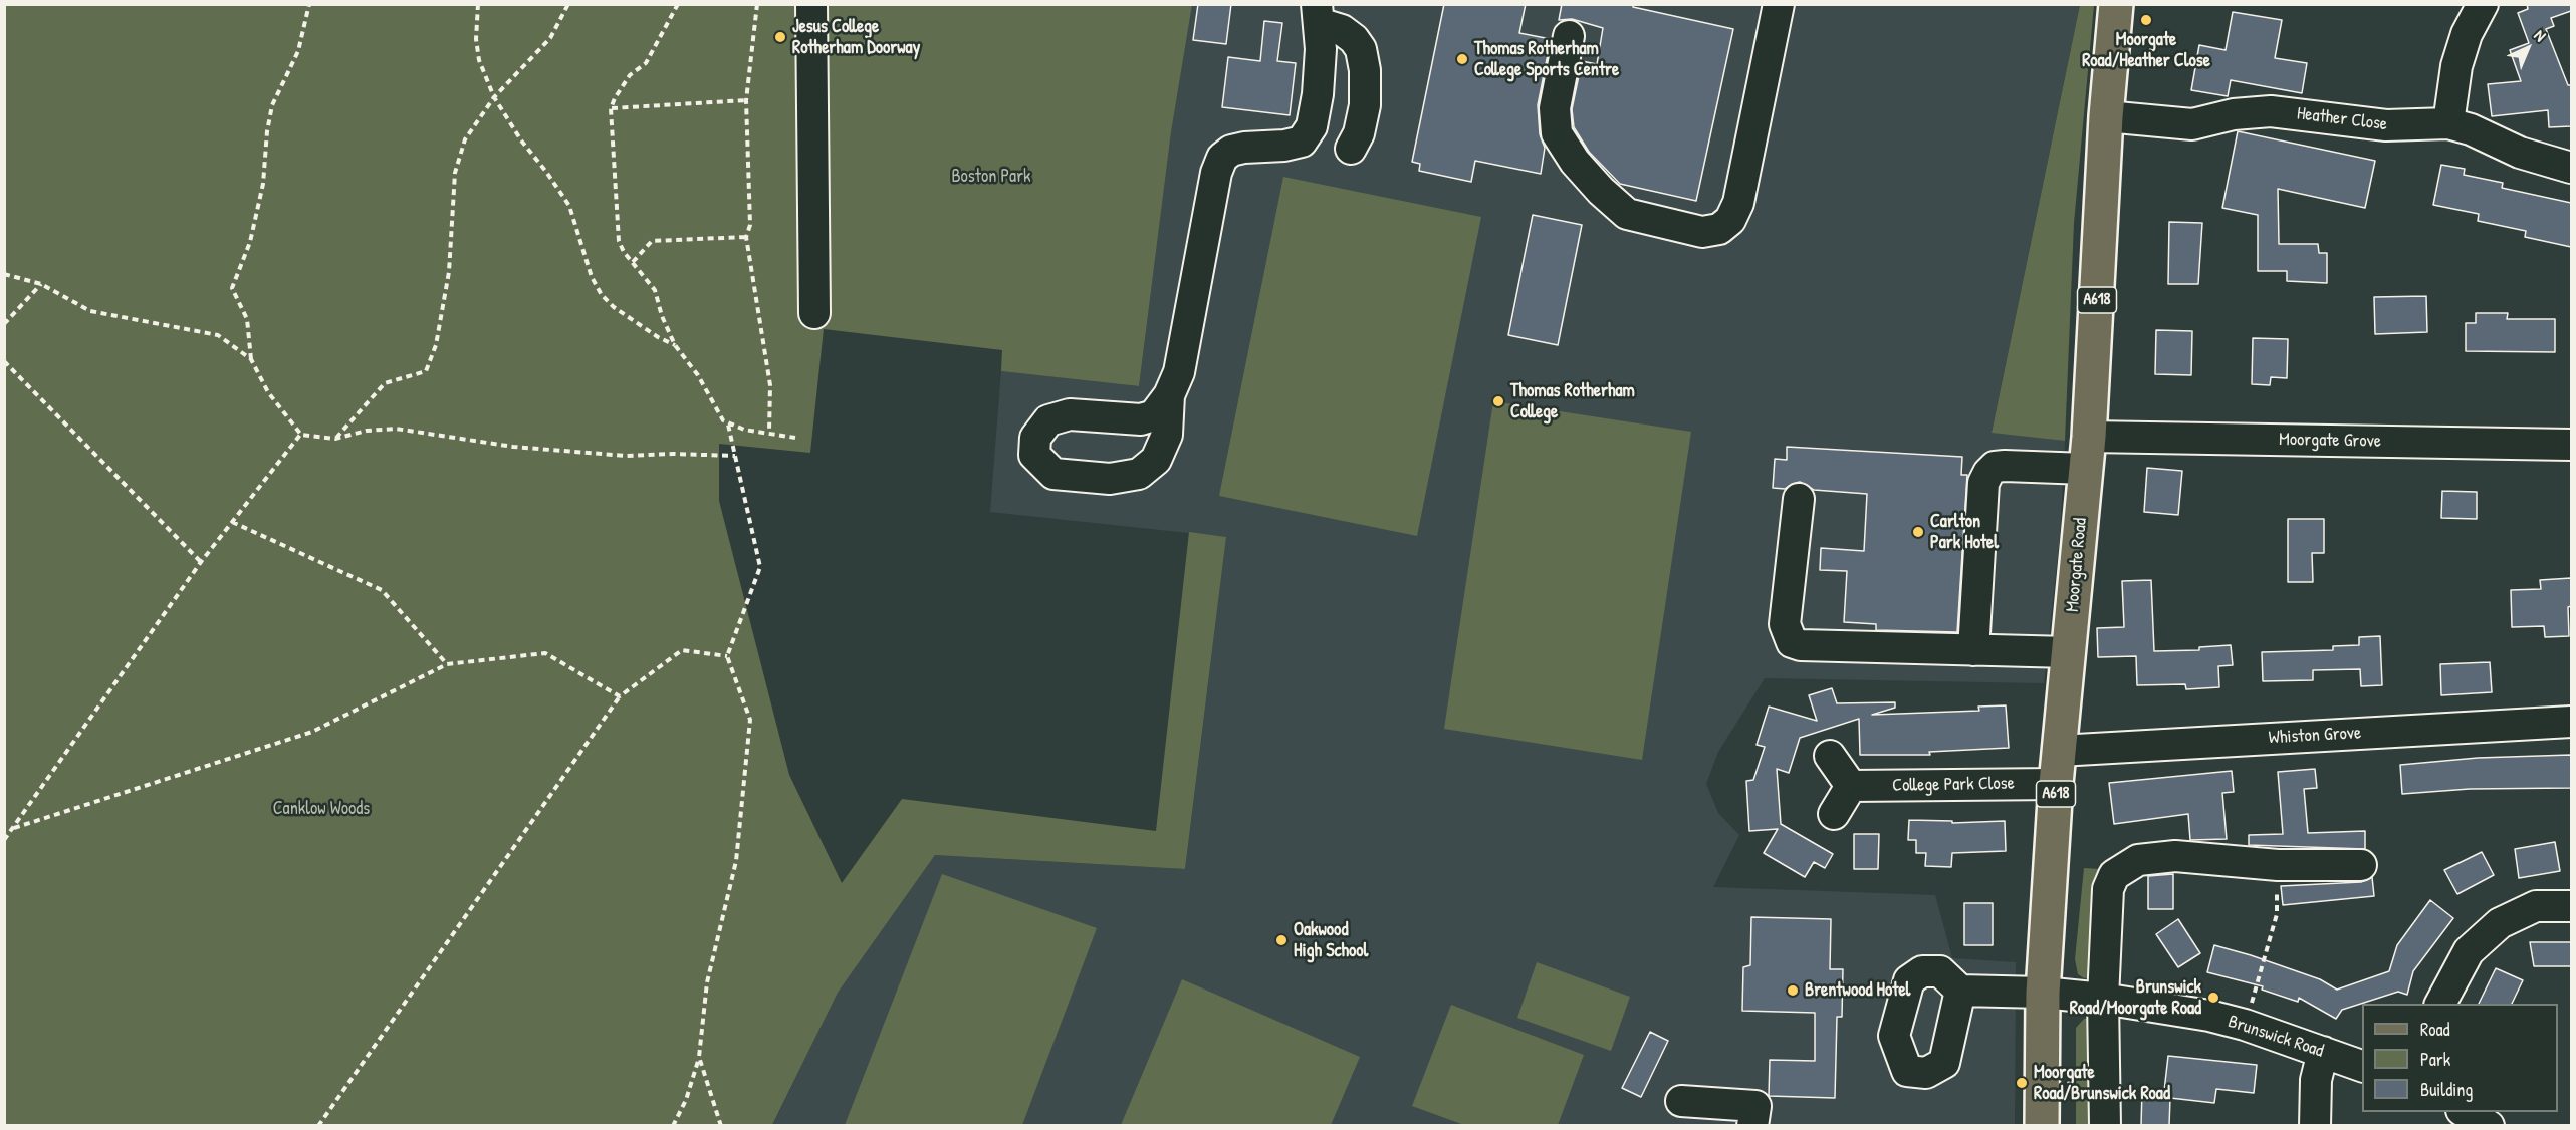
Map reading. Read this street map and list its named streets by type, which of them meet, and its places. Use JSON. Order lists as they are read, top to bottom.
{
  "streets": {
    "main road": ["A618", "Moorgate Road"],
    "street": [
      "Heather Close",
      "Moorgate Grove",
      "Whiston Grove",
      "College Park Close",
      "Brunswick Road"
    ]
  },
  "crossings": [
    ["Heather Close", "Moorgate Road"],
    ["Moorgate Grove", "Moorgate Road"],
    ["Moorgate Road", "Whiston Grove"],
    ["Moorgate Road", "College Park Close"],
    ["Moorgate Road", "Brunswick Road"]
  ],
  "parks": ["Boston Park", "Canklow Woods"],
  "places": [
    "Moorgate Road/Heather Close",
    "Jesus College Rotherham Doorway",
    "Thomas Rotherham College Sports Centre",
    "Thomas Rotherham College",
    "Carlton Park Hotel",
    "Oakwood High School",
    "Brentwood Hotel",
    "Brunswick Road/Moorgate Road",
    "Moorgate Road/Brunswick Road"
  ],
  "legend": ["Road", "Park", "Building"],
  "north": "top right"
}
